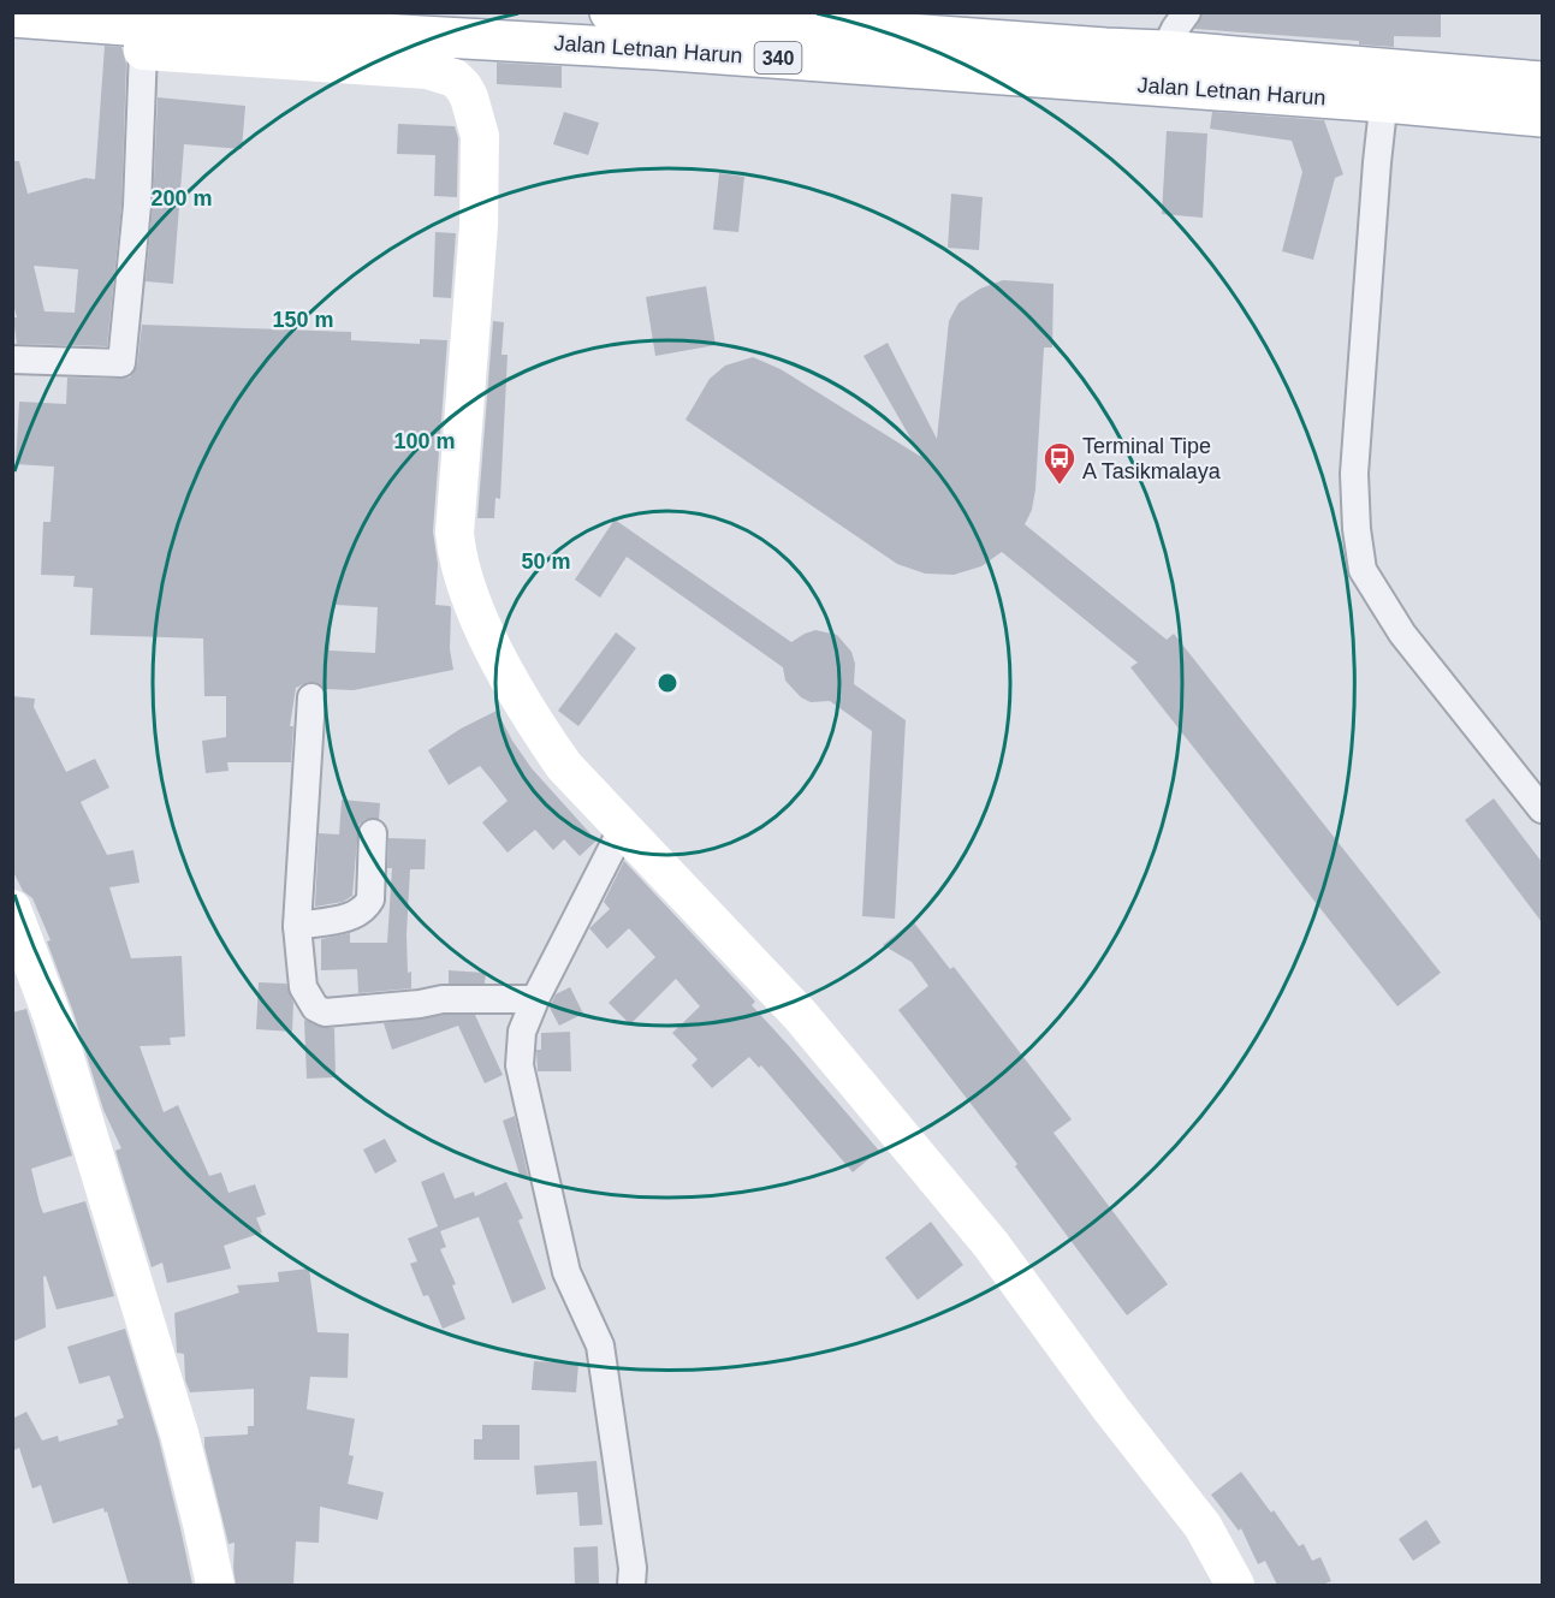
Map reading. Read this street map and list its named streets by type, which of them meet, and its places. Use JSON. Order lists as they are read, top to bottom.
{
  "streets": {
    "main road": ["Jalan Letnan Harun", "340"]
  },
  "places": {
    "bus stop": ["Terminal Tipe A Tasikmalaya"]
  },
  "rings": [
    "200 m",
    "150 m",
    "100 m",
    "50 m"
  ]
}
